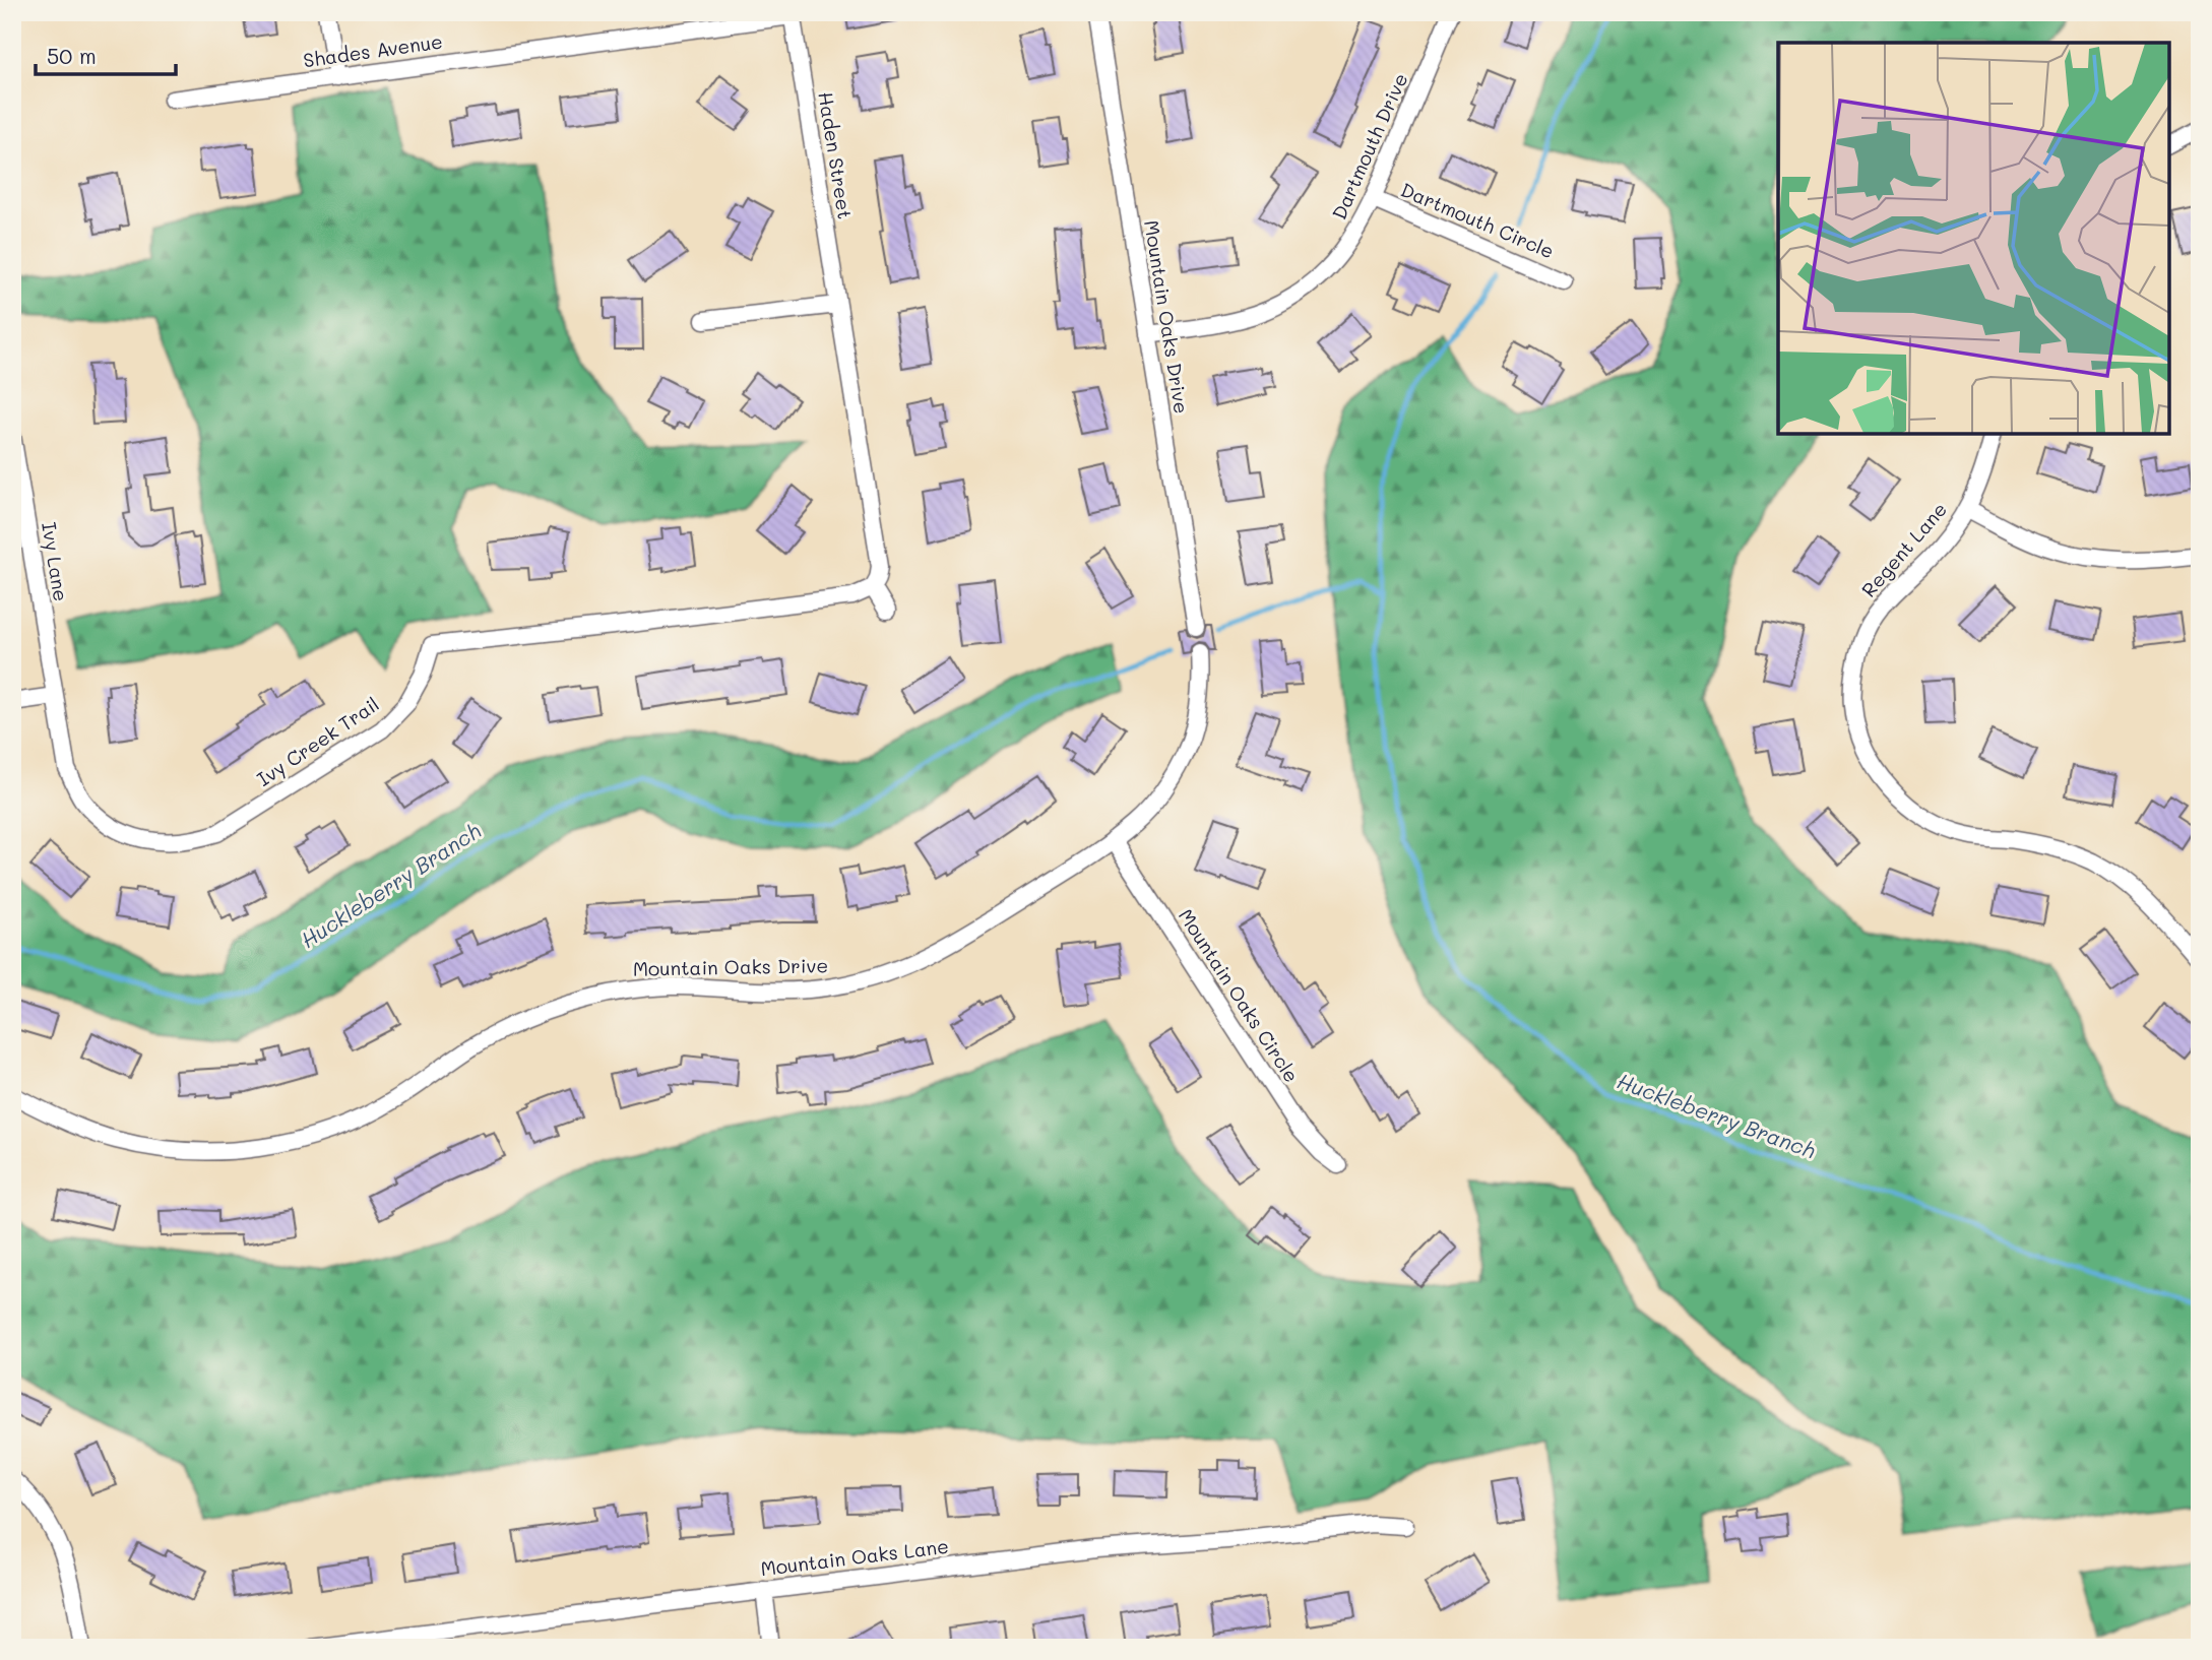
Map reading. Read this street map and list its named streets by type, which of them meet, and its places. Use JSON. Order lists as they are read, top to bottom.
{
  "streets": {
    "street": [
      "Shades Avenue",
      "Dartmouth Drive",
      "Haden Street",
      "Dartmouth Circle",
      "Mountain Oaks Drive",
      "Regent Lane",
      "Ivy Lane",
      "Ivy Creek Trail",
      "Mountain Oaks Circle",
      "Mountain Oaks Lane"
    ]
  },
  "crossings": [
    ["Shades Avenue", "Haden Street"],
    ["Dartmouth Drive", "Dartmouth Circle"],
    ["Dartmouth Drive", "Mountain Oaks Drive"],
    ["Haden Street", "Ivy Creek Trail"],
    ["Mountain Oaks Drive", "Mountain Oaks Circle"],
    ["Ivy Lane", "Ivy Creek Trail"]
  ],
  "water": ["Huckleberry Branch"],
  "scale_bar": "50 m"
}
